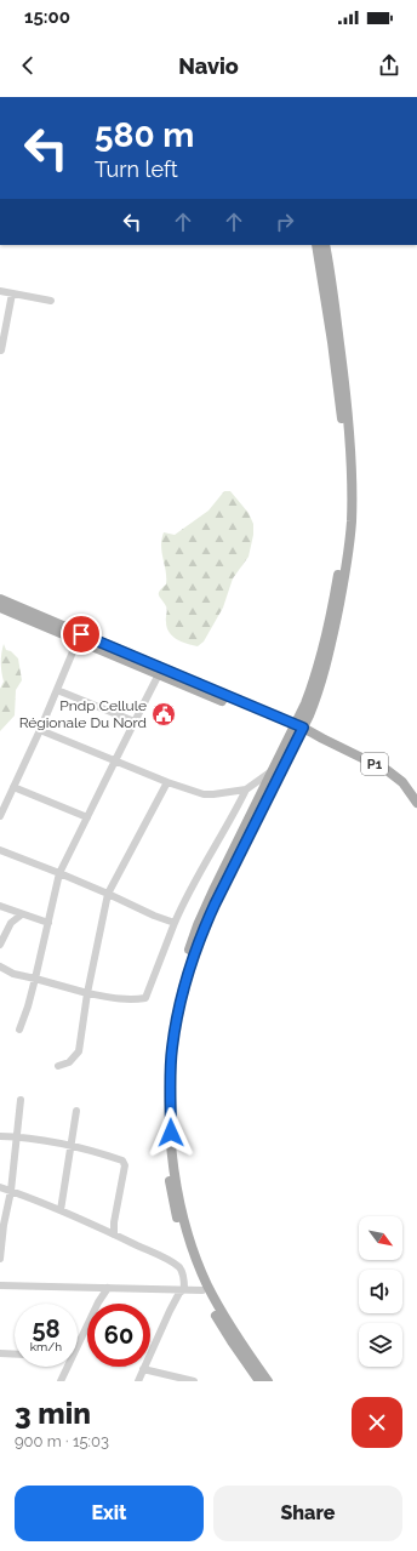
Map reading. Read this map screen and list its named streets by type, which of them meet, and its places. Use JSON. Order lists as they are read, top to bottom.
{
  "streets": {
    "main road": ["P1"]
  },
  "places": {
    "public building": ["Pndp Cellule Régionale Du Nord"]
  },
  "north": "bottom right",
  "page": {
    "status": "15:00",
    "header": "Navio",
    "turn": ["580 m", "Turn left"],
    "speed": "58 km/h",
    "limit": "60",
    "heading": ["3 min", "900 m · 15:03"],
    "buttons": ["Exit", "Share"]
  }
}
